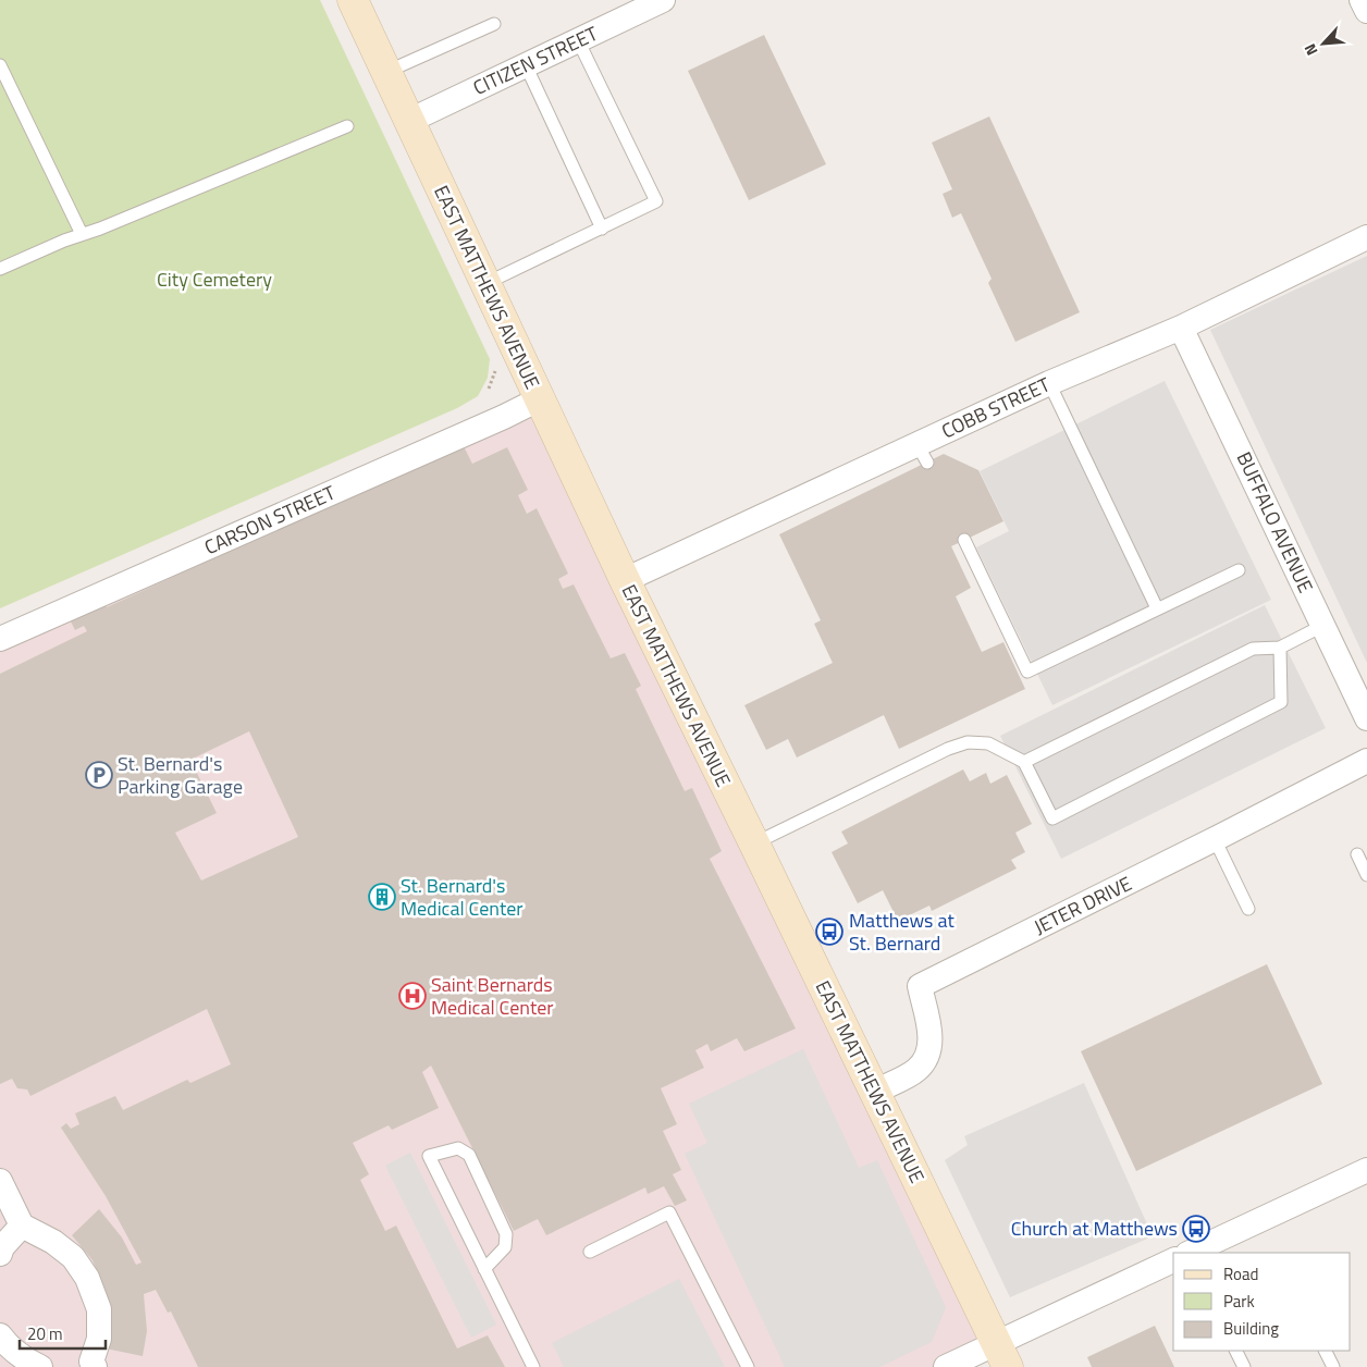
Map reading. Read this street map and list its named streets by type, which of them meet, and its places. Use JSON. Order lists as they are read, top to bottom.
{
  "streets": {
    "street": [
      "CITIZEN STREET",
      "EAST MATTHEWS AVENUE",
      "COBB STREET",
      "CARSON STREET",
      "BUFFALO AVENUE",
      "JETER DRIVE"
    ]
  },
  "crossings": [
    ["CITIZEN STREET", "EAST MATTHEWS AVENUE"],
    ["EAST MATTHEWS AVENUE", "COBB STREET"],
    ["EAST MATTHEWS AVENUE", "CARSON STREET"],
    ["EAST MATTHEWS AVENUE", "JETER DRIVE"],
    ["COBB STREET", "BUFFALO AVENUE"]
  ],
  "parks": ["City Cemetery"],
  "places": {
    "parking": ["St. Bernard's Parking Garage"],
    "building": ["St. Bernard's Medical Center"],
    "bus stop": ["Matthews at St. Bernard", "Church at Matthews"],
    "hospital": ["Saint Bernards Medical Center"]
  },
  "legend": ["Road", "Park", "Building"],
  "scale_bar": "20 m",
  "north": "bottom left"
}
